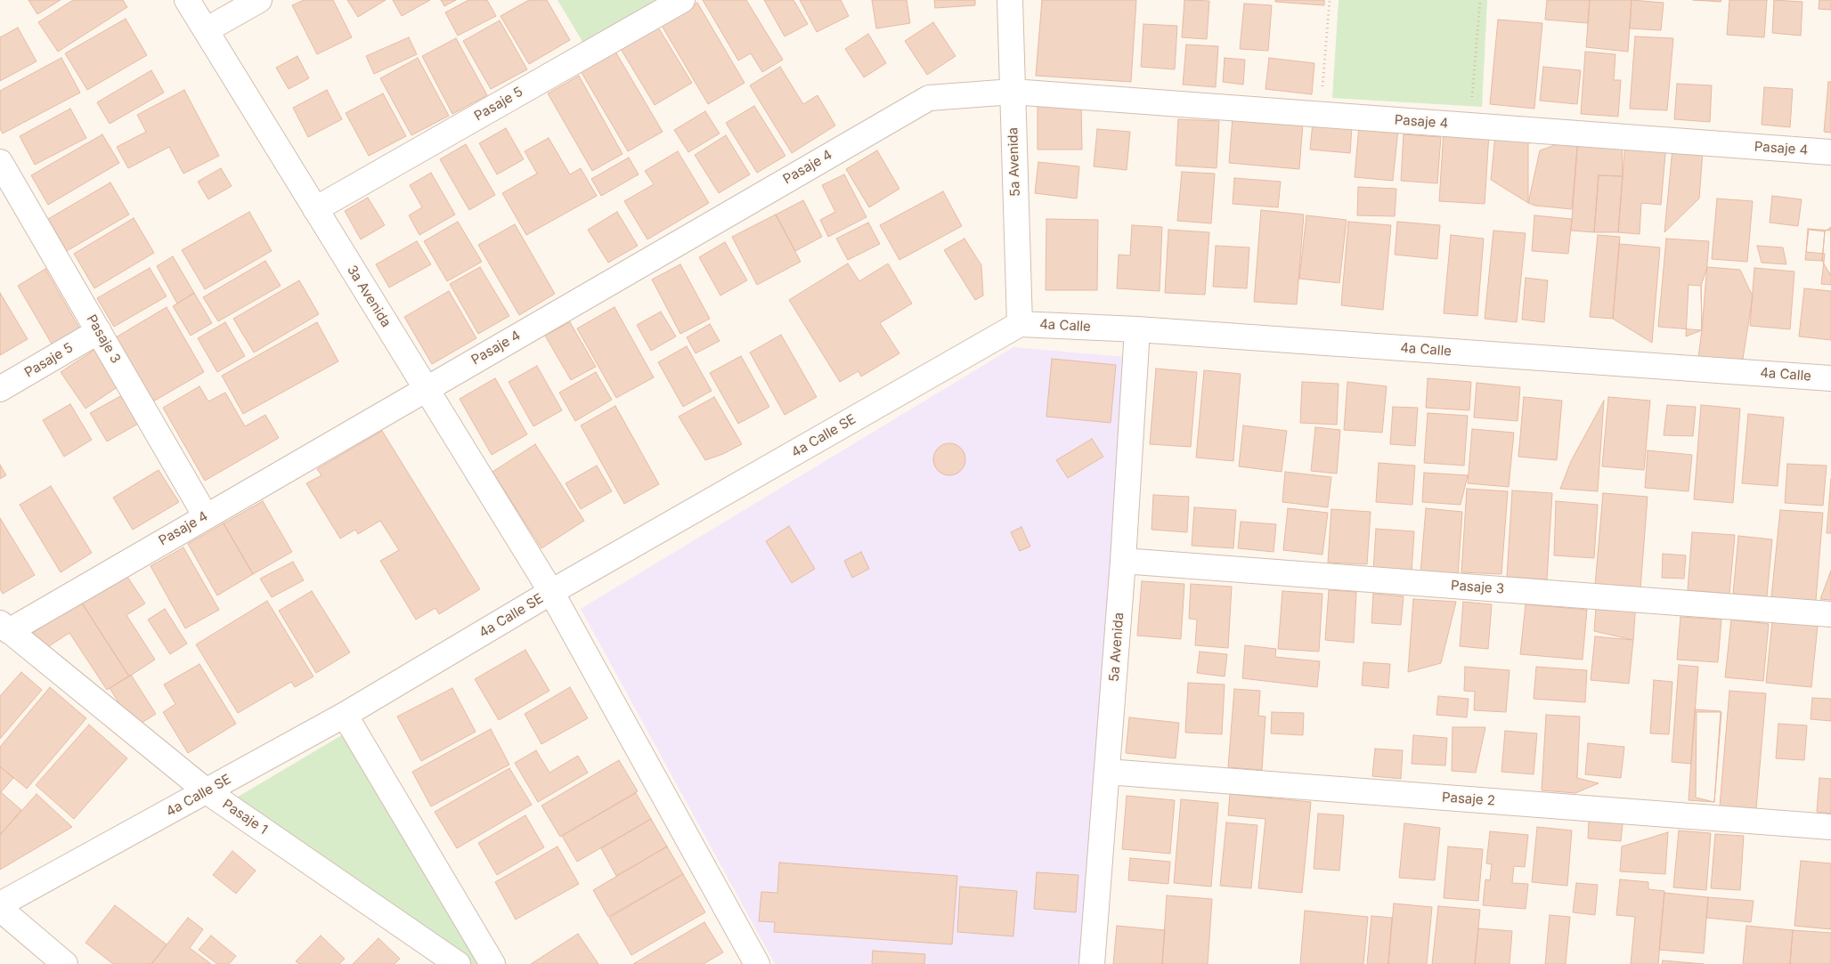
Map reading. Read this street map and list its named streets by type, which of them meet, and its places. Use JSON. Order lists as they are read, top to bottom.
{
  "streets": {
    "street": [
      "Pasaje 5",
      "Pasaje 4",
      "5a Avenida",
      "3a Avenida",
      "4a Calle",
      "Pasaje 3",
      "4a Calle SE",
      "Pasaje 2",
      "Pasaje 1"
    ]
  },
  "crossings": [
    ["Pasaje 5", "3a Avenida"],
    ["Pasaje 5", "Pasaje 3"],
    ["Pasaje 4", "5a Avenida"],
    ["Pasaje 4", "3a Avenida"],
    ["Pasaje 4", "Pasaje 3"],
    ["Pasaje 4", "Pasaje 1"],
    ["5a Avenida", "4a Calle"],
    ["5a Avenida", "Pasaje 3"],
    ["5a Avenida", "4a Calle SE"],
    ["5a Avenida", "Pasaje 2"],
    ["3a Avenida", "4a Calle SE"],
    ["4a Calle", "4a Calle SE"],
    ["4a Calle SE", "Pasaje 1"]
  ]
}
